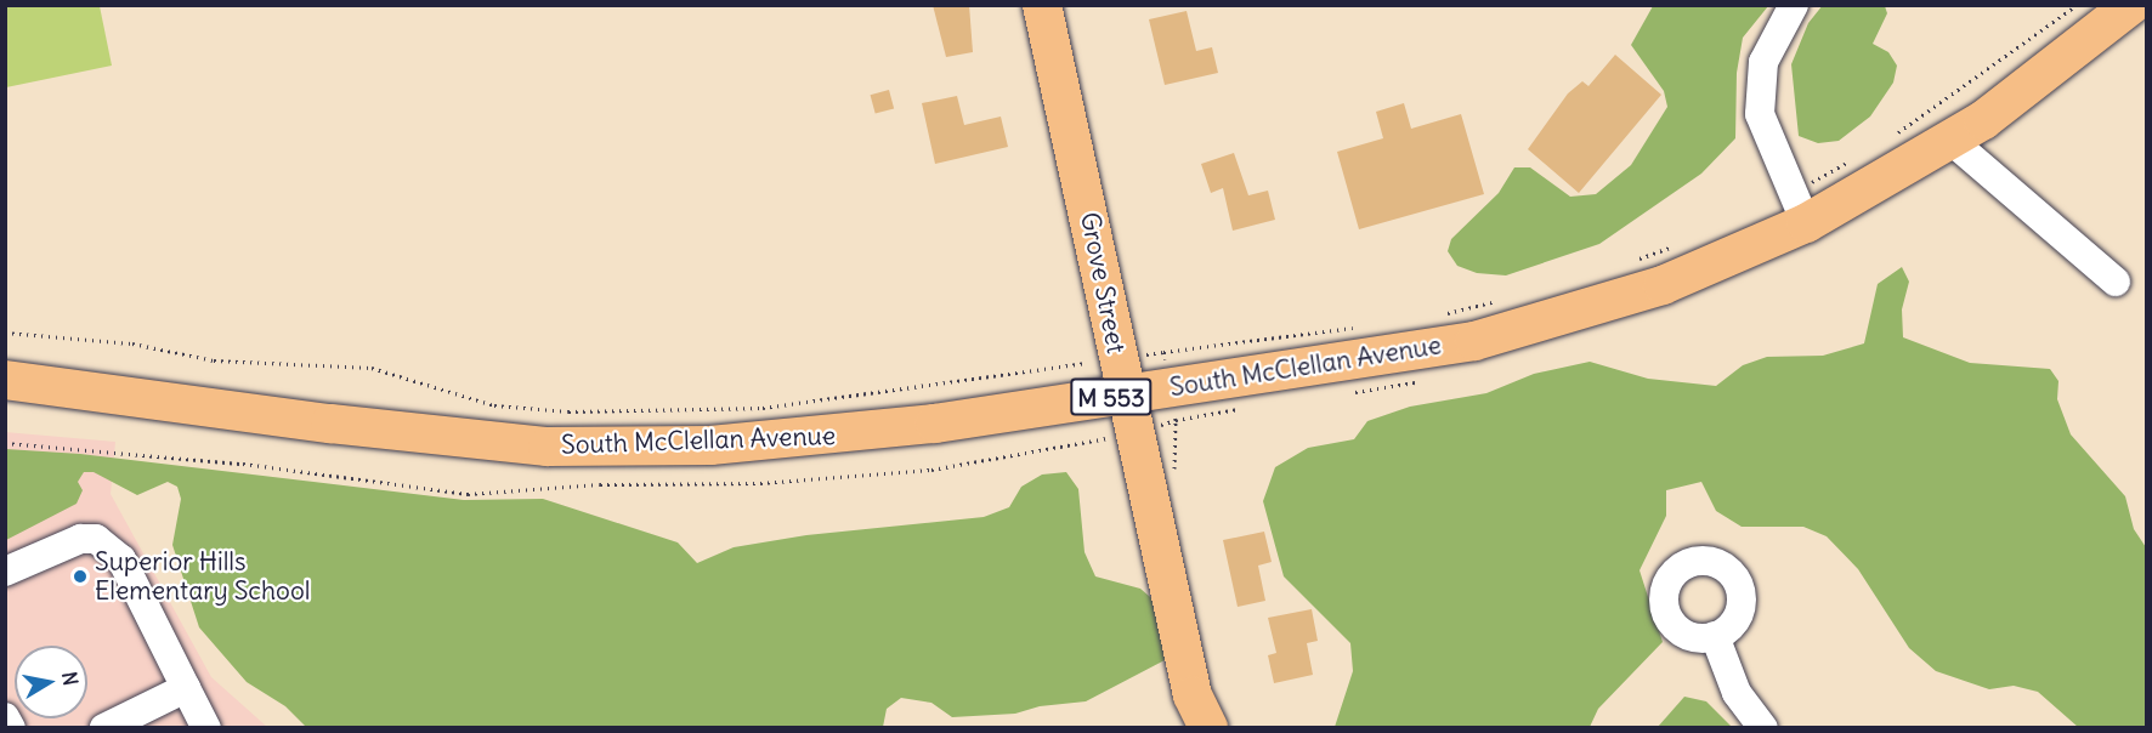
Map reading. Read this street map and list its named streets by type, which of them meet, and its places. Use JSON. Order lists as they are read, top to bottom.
{
  "streets": {
    "main road": ["Grove Street", "South McClellan Avenue", "M 553"]
  },
  "crossings": [
    ["Grove Street", "South McClellan Avenue"]
  ],
  "places": ["Superior Hills Elementary School"],
  "north": "right"
}
